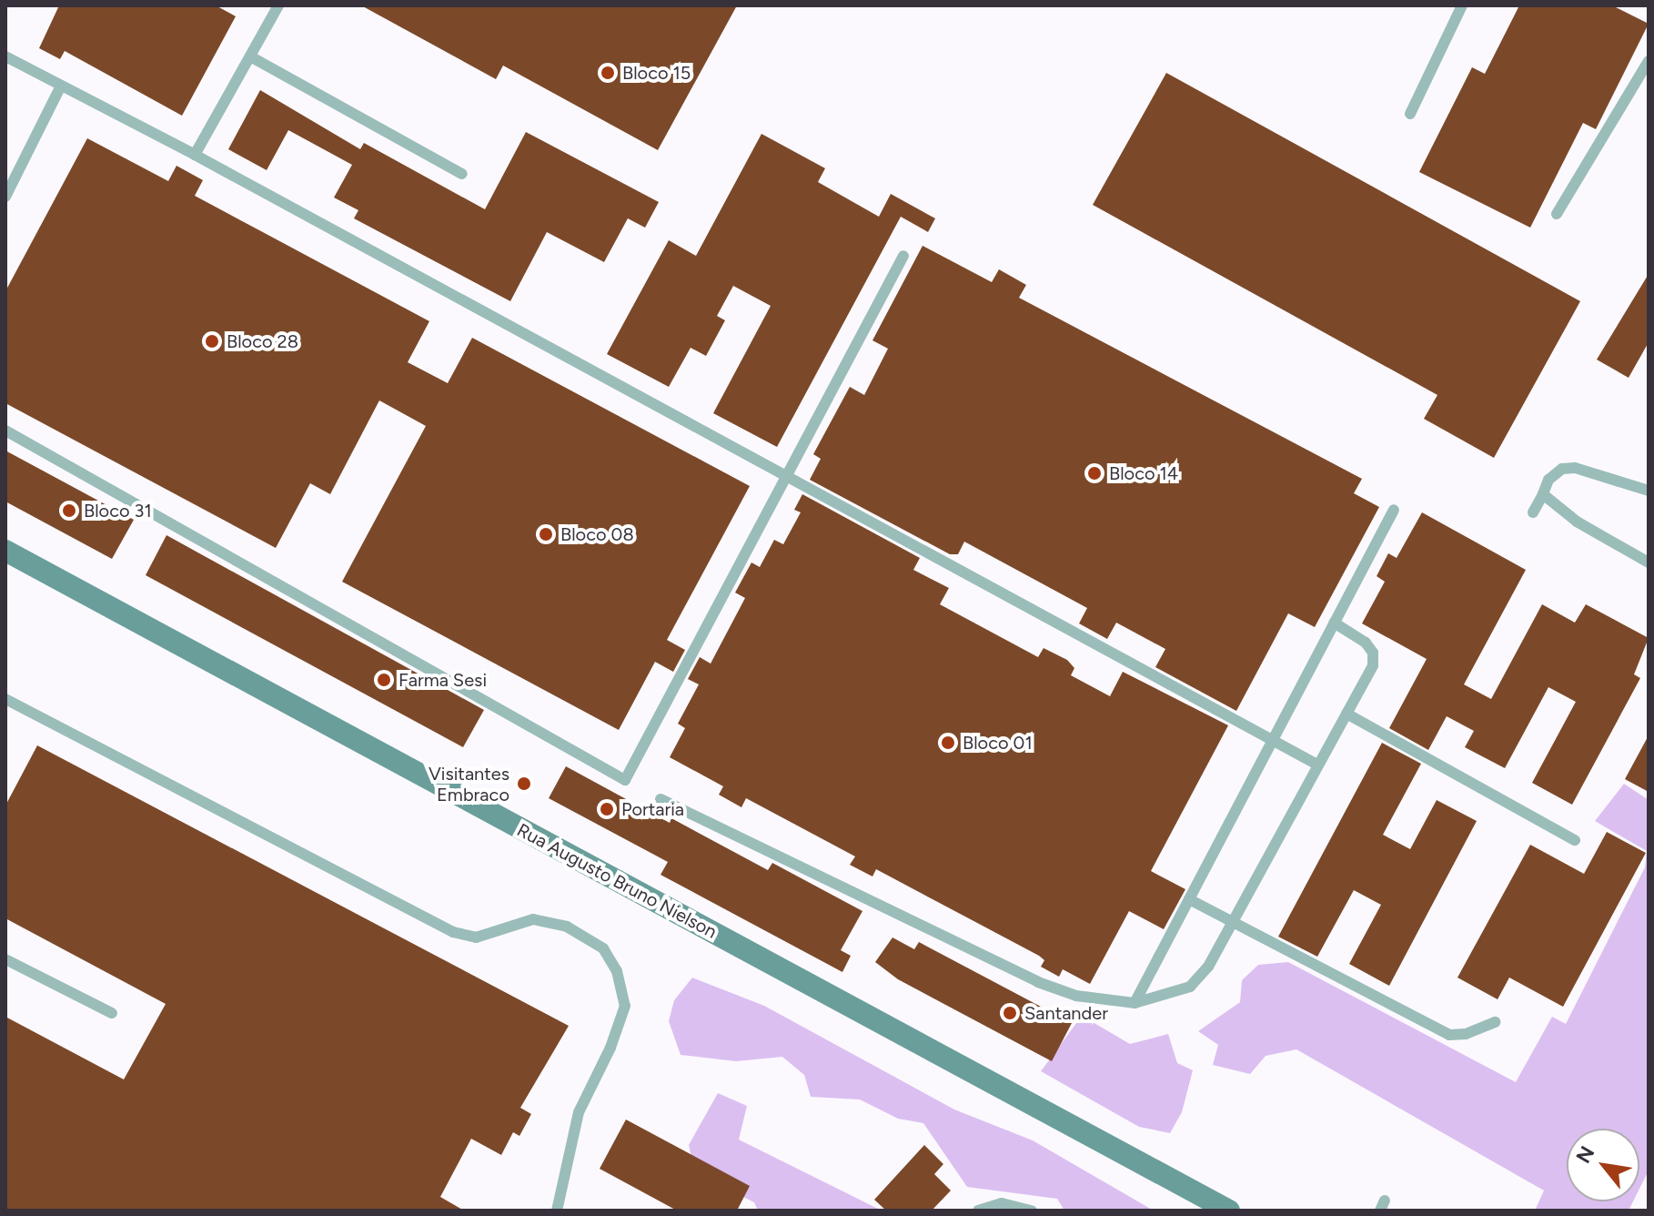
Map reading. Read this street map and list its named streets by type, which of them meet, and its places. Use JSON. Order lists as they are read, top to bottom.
{
  "streets": {
    "main road": ["Rua Augusto Bruno Nielson"]
  },
  "places": [
    "Bloco 15",
    "Bloco 28",
    "Bloco 14",
    "Bloco 31",
    "Bloco 08",
    "Farma Sesi",
    "Bloco 01",
    "Visitantes Embraco",
    "Portaria",
    "Santander"
  ],
  "north": "top left"
}
